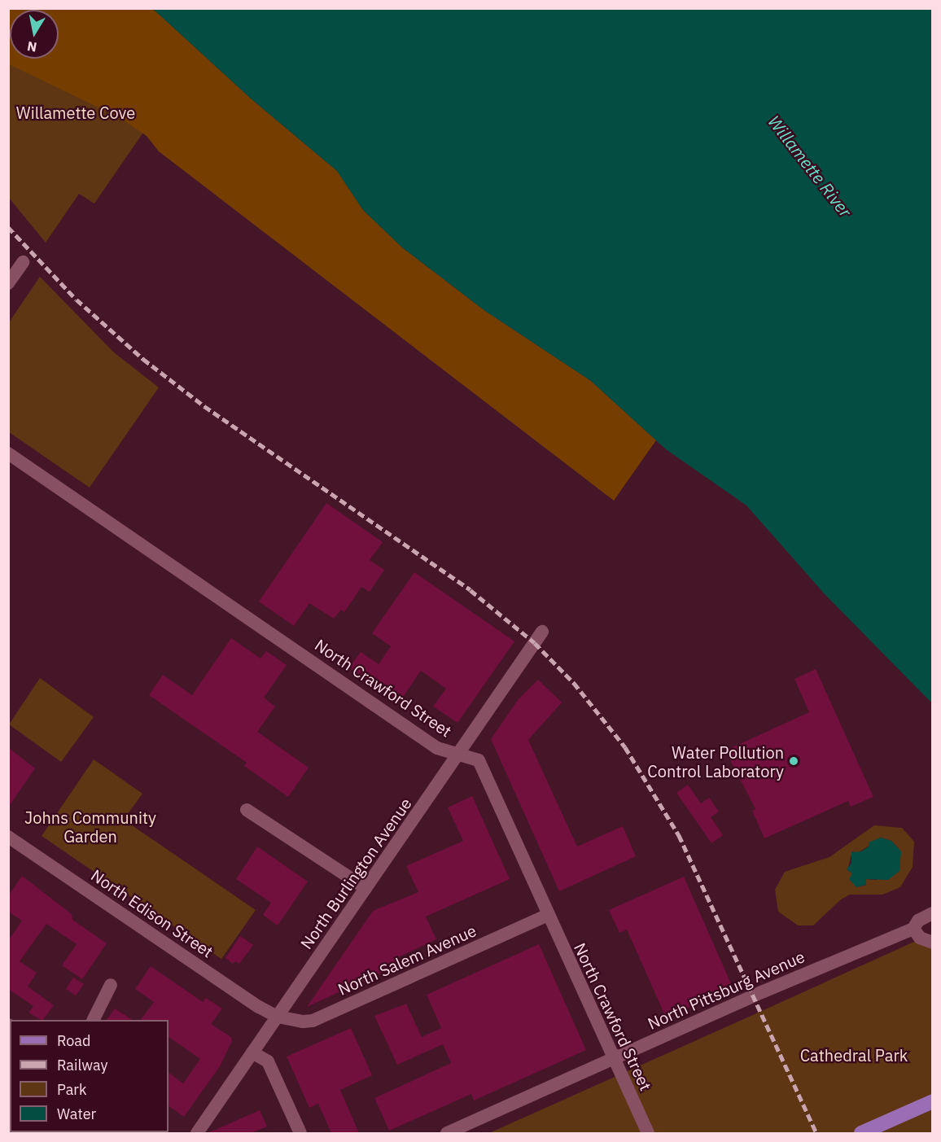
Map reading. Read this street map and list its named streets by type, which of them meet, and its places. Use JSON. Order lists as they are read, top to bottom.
{
  "streets": {
    "street": [
      "North Crawford Street",
      "North Burlington Avenue",
      "North Edison Street",
      "North Salem Avenue",
      "North Pittsburg Avenue"
    ]
  },
  "crossings": [
    ["North Crawford Street", "North Burlington Avenue"],
    ["North Crawford Street", "North Salem Avenue"],
    ["North Crawford Street", "North Pittsburg Avenue"],
    ["North Burlington Avenue", "North Edison Street"],
    ["North Burlington Avenue", "North Salem Avenue"],
    ["North Edison Street", "North Salem Avenue"]
  ],
  "water": ["Willamette River"],
  "parks": ["Willamette Cove", "Johns Community Garden", "Cathedral Park"],
  "places": ["Water Pollution Control Laboratory"],
  "legend": [
    "Road",
    "Railway",
    "Park",
    "Water"
  ],
  "north": "bottom"
}
